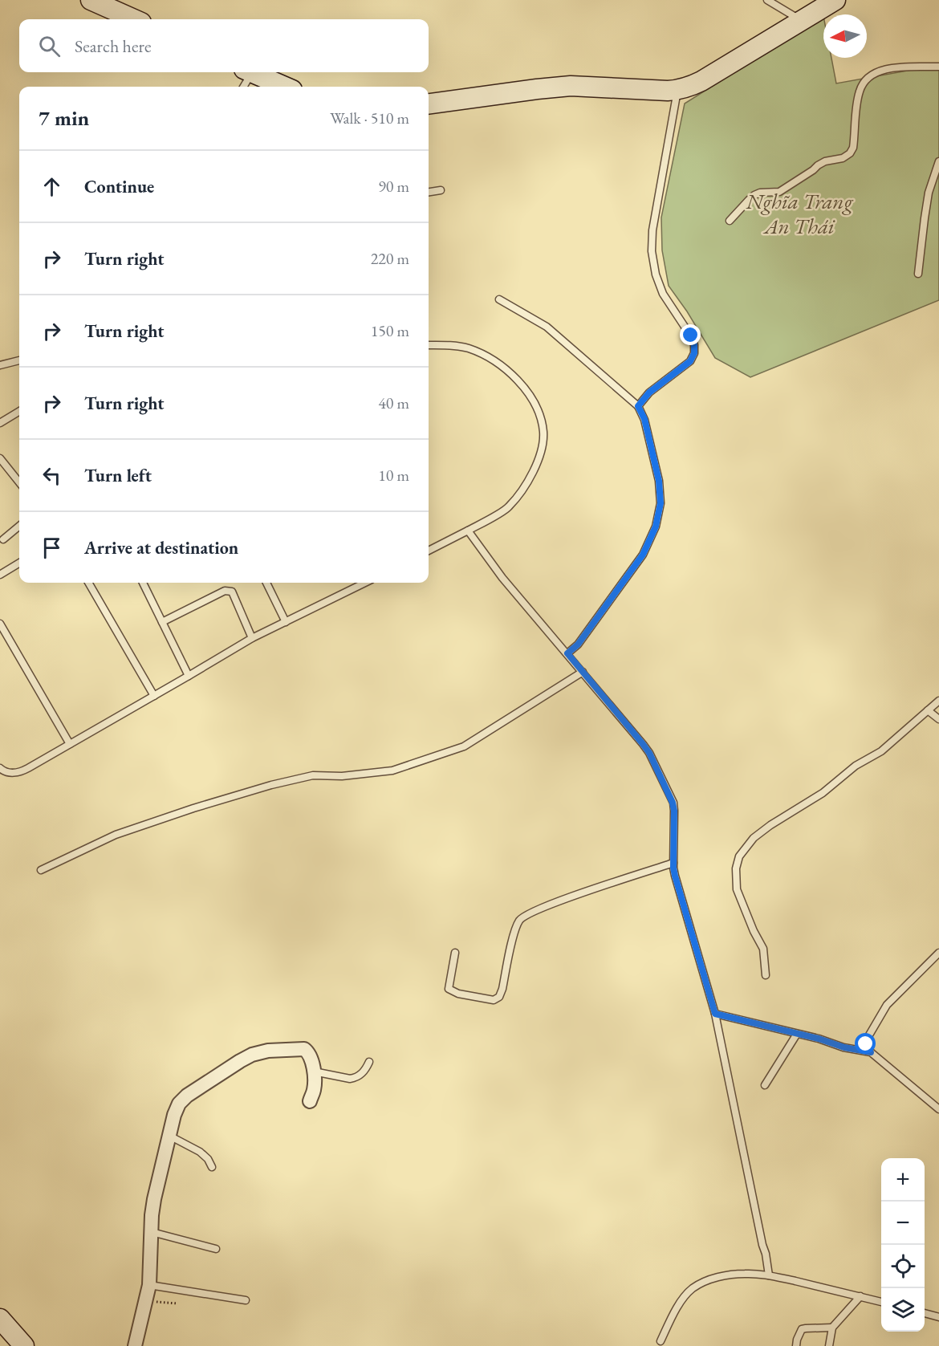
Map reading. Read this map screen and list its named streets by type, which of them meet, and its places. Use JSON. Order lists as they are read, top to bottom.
{
  "parks": ["Nghĩa Trang An Thái"],
  "north": "left",
  "page": {
    "search": "Search here",
    "heading": ["7 min", "Walk · 510 m"],
    "list": [
      ["Continue", "90 m"],
      ["Turn right", "220 m"],
      ["Turn right", "150 m"],
      ["Turn right", "40 m"],
      ["Turn left", "10 m"],
      "Arrive at destination"
    ],
    "map_buttons": ["+", "−"]
  }
}
